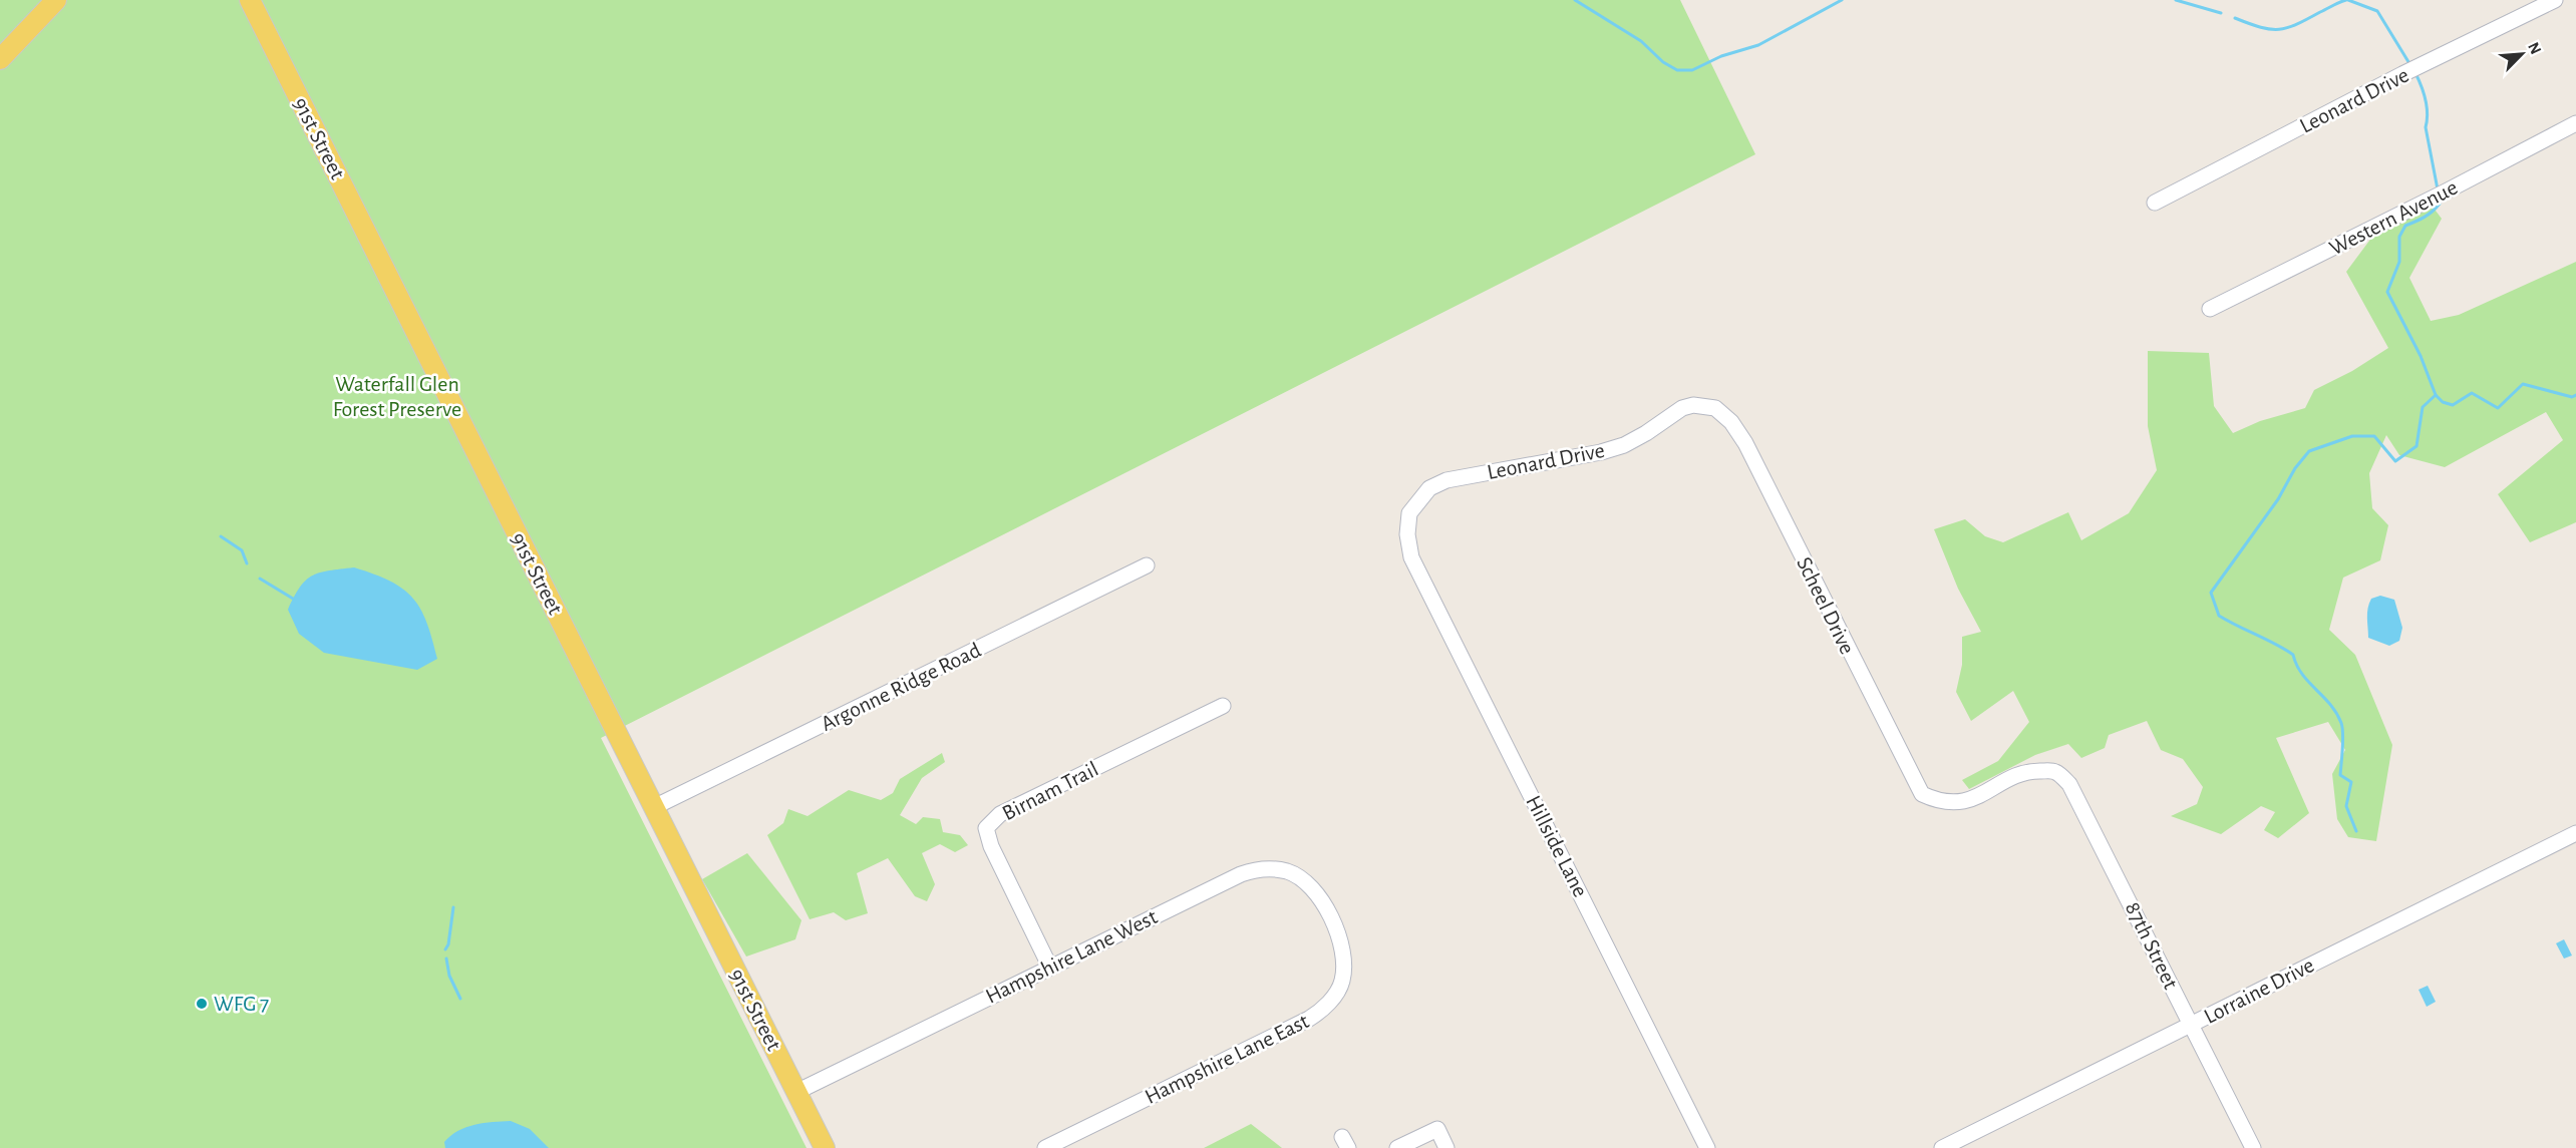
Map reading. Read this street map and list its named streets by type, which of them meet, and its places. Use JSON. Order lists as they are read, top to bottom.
{
  "streets": {
    "main road": ["91st Street"],
    "street": [
      "Leonard Drive",
      "Western Avenue",
      "Scheel Drive",
      "Argonne Ridge Road",
      "Birnam Trail",
      "Hillside Lane",
      "87th Street",
      "Hampshire Lane West",
      "Lorraine Drive",
      "Hampshire Lane East"
    ]
  },
  "crossings": [
    ["Leonard Drive", "Scheel Drive"],
    ["Leonard Drive", "Hillside Lane"],
    ["91st Street", "Argonne Ridge Road"],
    ["91st Street", "Hampshire Lane West"],
    ["Scheel Drive", "87th Street"],
    ["Birnam Trail", "Hampshire Lane West"],
    ["87th Street", "Lorraine Drive"],
    ["Hampshire Lane West", "Hampshire Lane East"]
  ],
  "parks": ["Waterfall Glen Forest Preserve"],
  "places": ["WFG 7"],
  "north": "top right"
}
